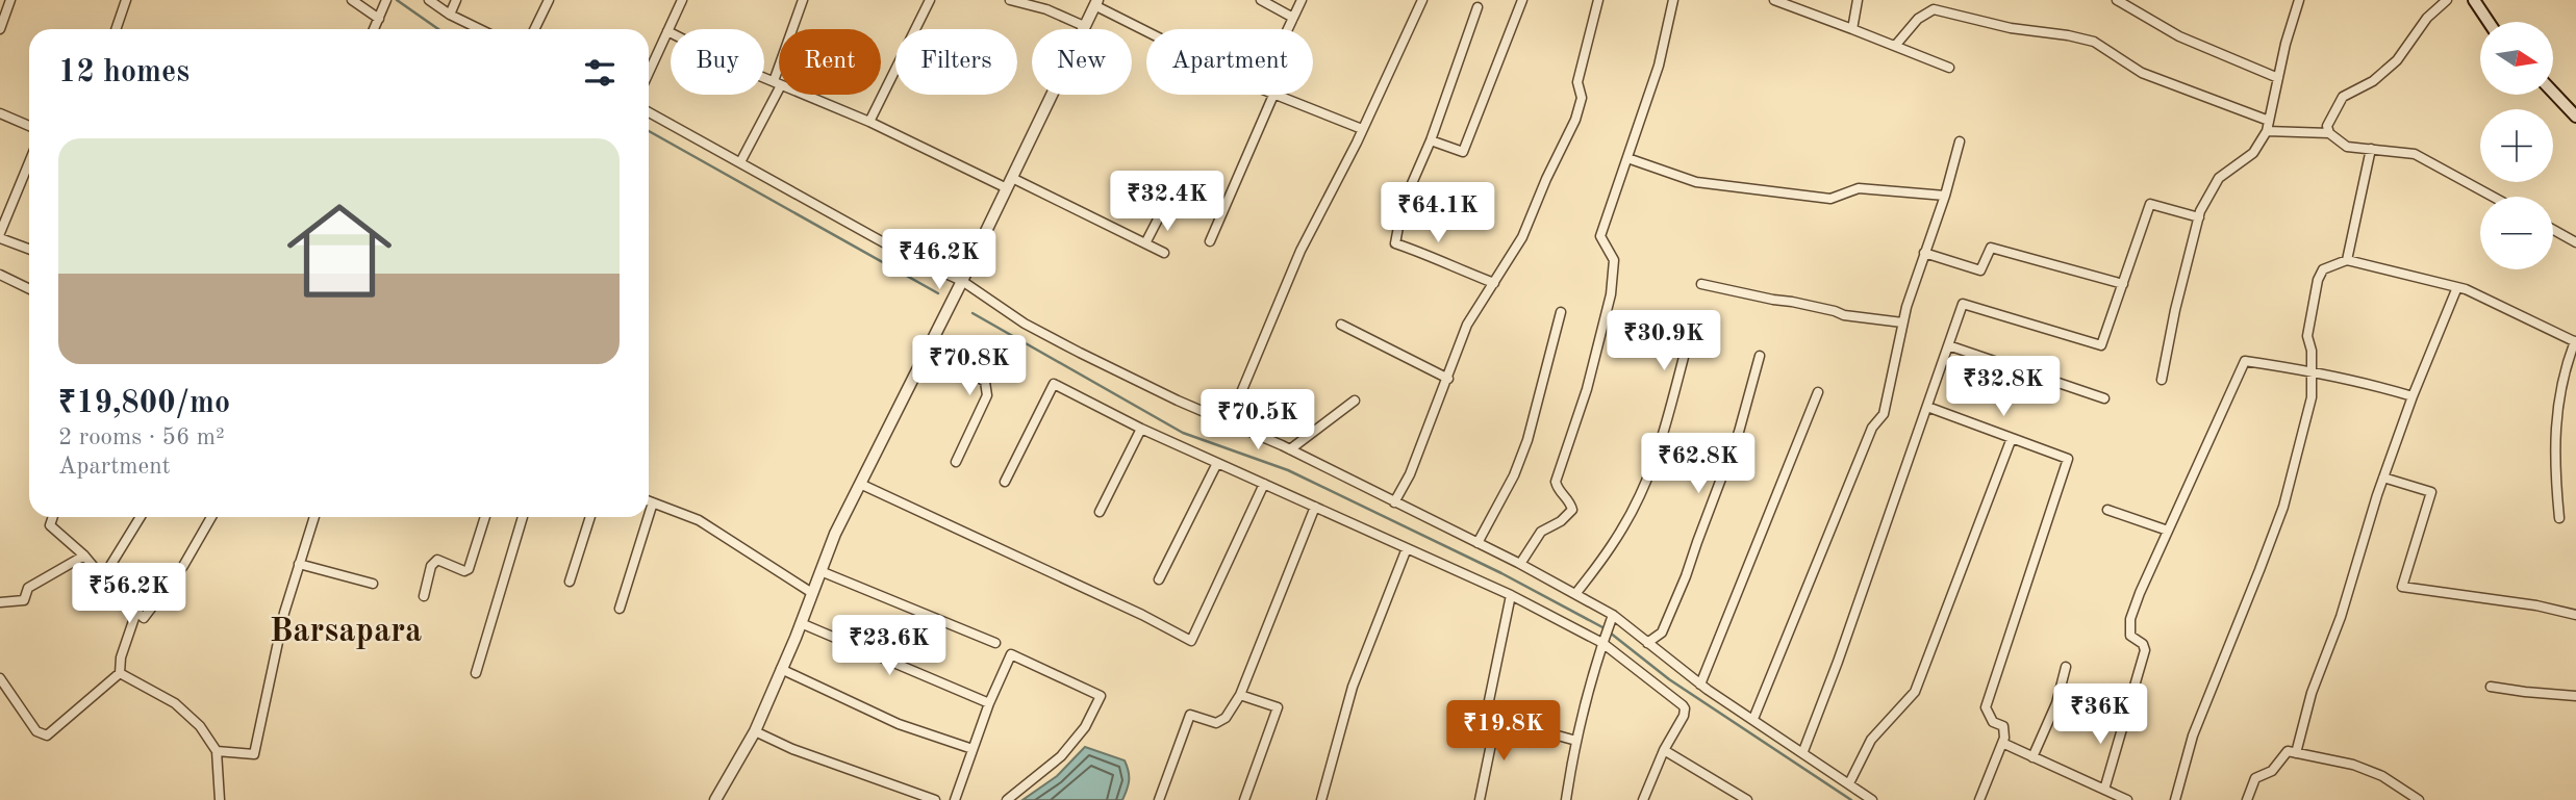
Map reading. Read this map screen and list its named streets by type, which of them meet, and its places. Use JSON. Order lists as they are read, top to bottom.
{
  "districts": ["Barsapara"],
  "north": "right",
  "page": {
    "map_buttons": ["+", "−"],
    "chip": [
      "Buy",
      "Rent",
      "Filters",
      "New",
      "Apartment"
    ],
    "heading": "12 homes",
    "list": [
      {
        "name": "₹19,800/mo",
        "note": "2 rooms · 56 m² · Apartment"
      }
    ],
    "price": [
      "₹32.4K",
      "₹64.1K",
      "₹46.2K",
      "₹30.9K",
      "₹70.8K",
      "₹32.8K",
      "₹70.5K",
      "₹62.8K",
      "₹56.2K",
      "₹23.6K",
      "₹36K",
      "₹19.8K"
    ]
  }
}
